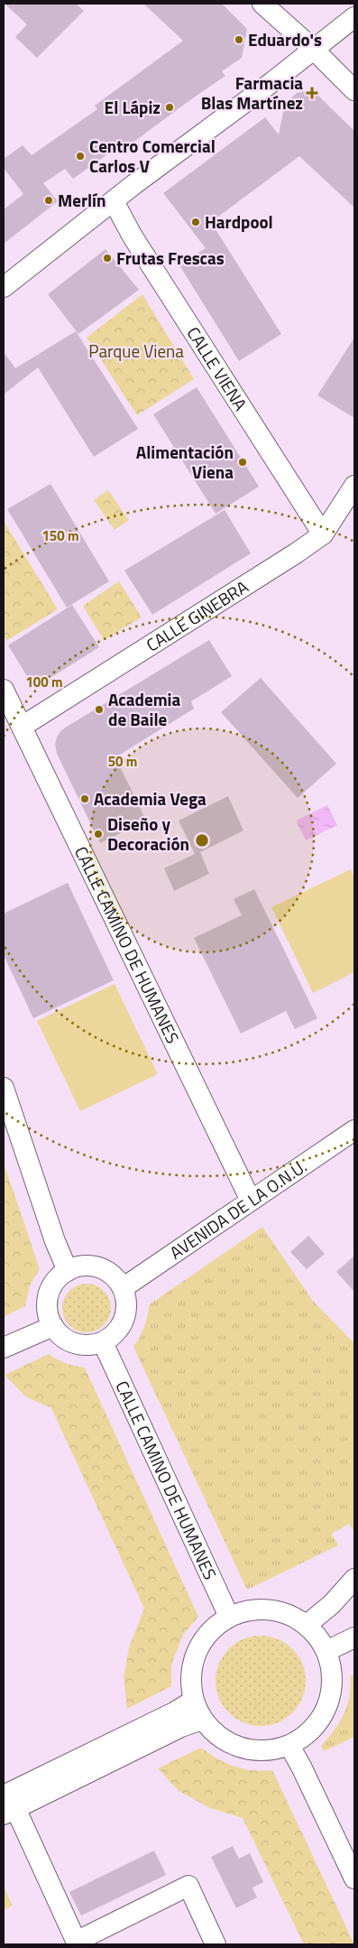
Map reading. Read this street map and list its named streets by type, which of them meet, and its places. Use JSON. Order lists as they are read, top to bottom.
{
  "streets": {
    "street": [
      "CALLE VIENA",
      "CALLE GINEBRA",
      "CALLE CAMINO DE HUMANES",
      "AVENIDA DE LA O.N.U."
    ]
  },
  "crossings": [
    ["CALLE VIENA", "CALLE GINEBRA"],
    ["CALLE GINEBRA", "CALLE CAMINO DE HUMANES"],
    ["CALLE CAMINO DE HUMANES", "AVENIDA DE LA O.N.U."]
  ],
  "parks": ["Parque Viena"],
  "places": {
    "other": [
      "Eduardo's",
      "El Lápiz",
      "Centro Comercial Carlos V",
      "Merlín",
      "Hardpool",
      "Frutas Frescas",
      "Alimentación Viena",
      "Academia de Baile",
      "Academia Vega",
      "Diseño y Decoración"
    ],
    "health": ["Farmacia Blas Martínez"]
  },
  "rings": ["150 m", "100 m", "50 m"]
}
